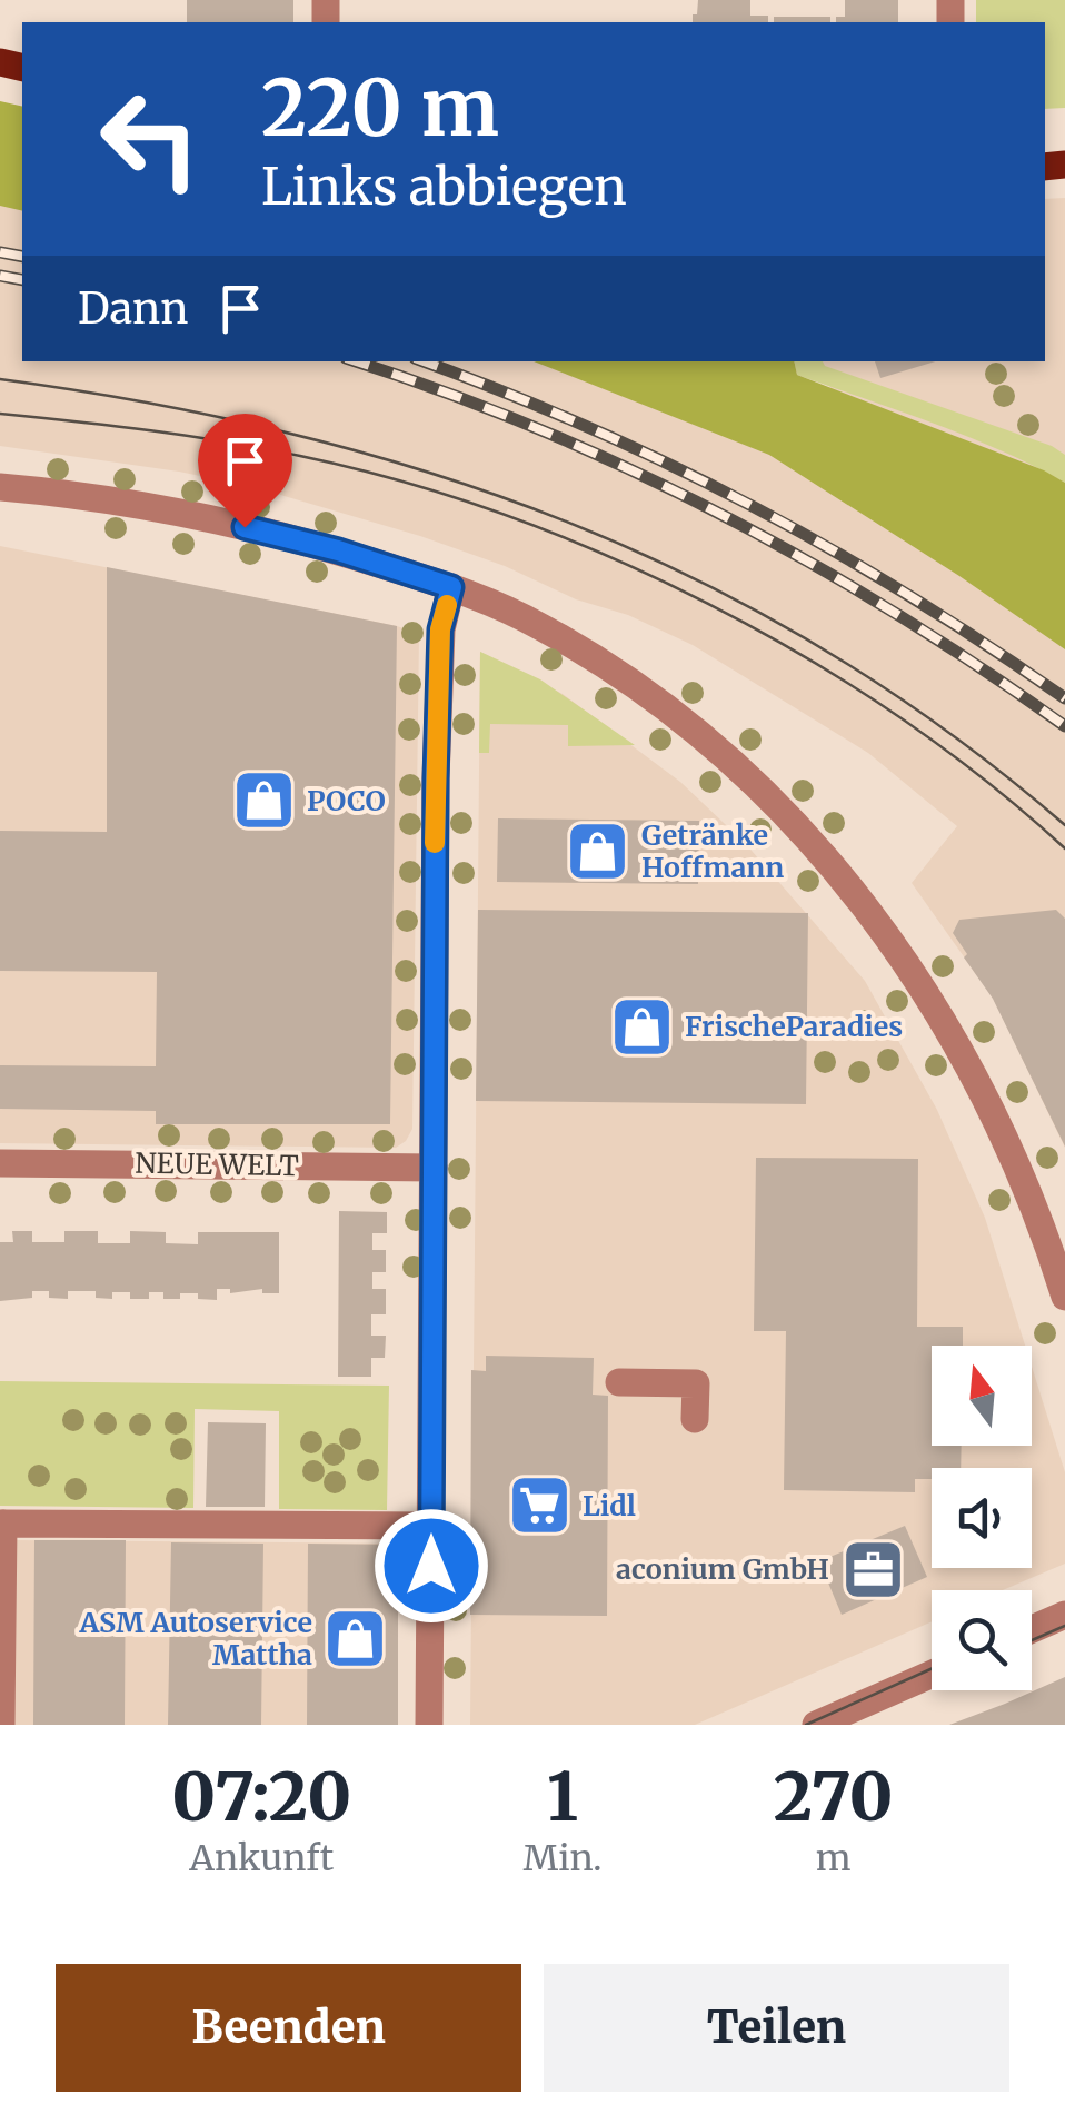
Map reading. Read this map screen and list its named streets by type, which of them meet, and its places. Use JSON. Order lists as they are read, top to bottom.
{
  "streets": {
    "street": ["NEUE WELT"]
  },
  "places": {
    "shop": [
      "POCO",
      "Getränke Hoffmann",
      "FrischeParadies",
      "ASM Autoservice Mattha"
    ],
    "supermarket": ["Lidl"],
    "office": ["aconium GmbH"]
  },
  "north": "top",
  "page": {
    "turn": ["220 m", "Links abbiegen"],
    "then": "Dann",
    "eta": [
      "07:20",
      "Ankunft",
      "1",
      "Min.",
      "270",
      "m"
    ],
    "buttons": ["Beenden", "Teilen"]
  }
}
